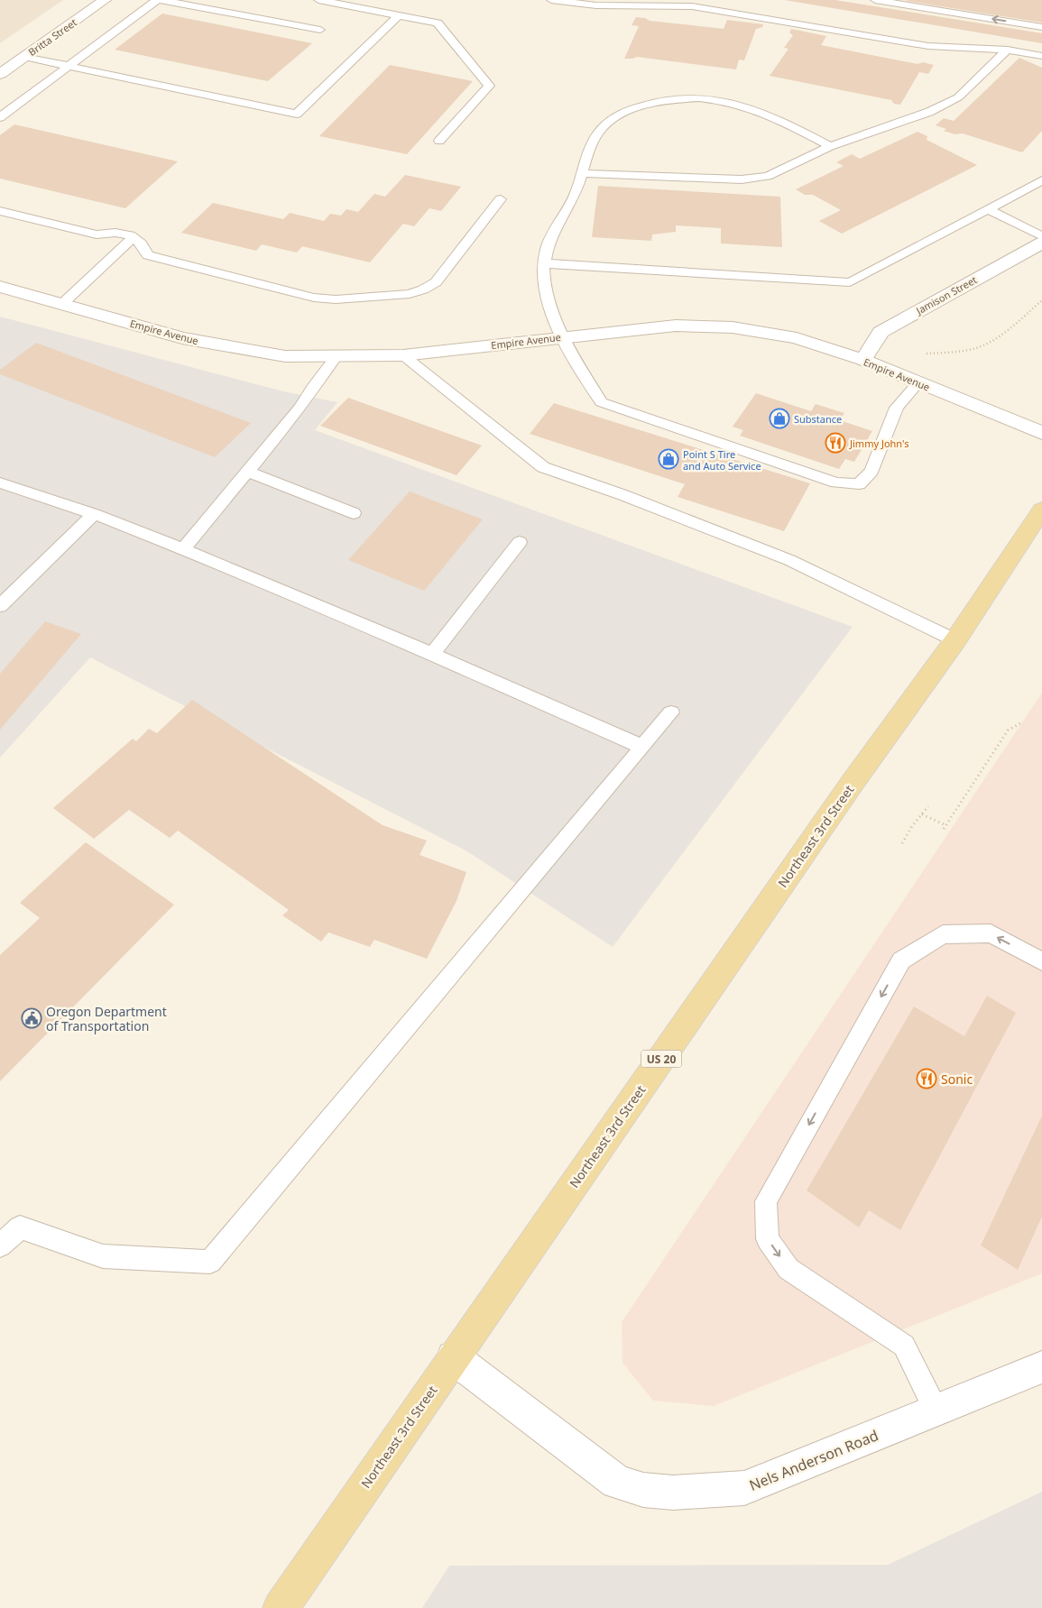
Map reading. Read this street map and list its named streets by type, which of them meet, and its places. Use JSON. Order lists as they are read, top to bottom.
{
  "streets": {
    "main road": ["Northeast 3rd Street", "US 20"],
    "street": [
      "Britta Street",
      "Jamison Street",
      "Empire Avenue",
      "Nels Anderson Road"
    ]
  },
  "crossings": [
    ["Jamison Street", "Empire Avenue"],
    ["Northeast 3rd Street", "Nels Anderson Road"]
  ],
  "places": {
    "shop": ["Substance", "Point S Tire and Auto Service"],
    "restaurant": ["Jimmy John's", "Sonic"],
    "public building": ["Oregon Department of Transportation"]
  }
}
